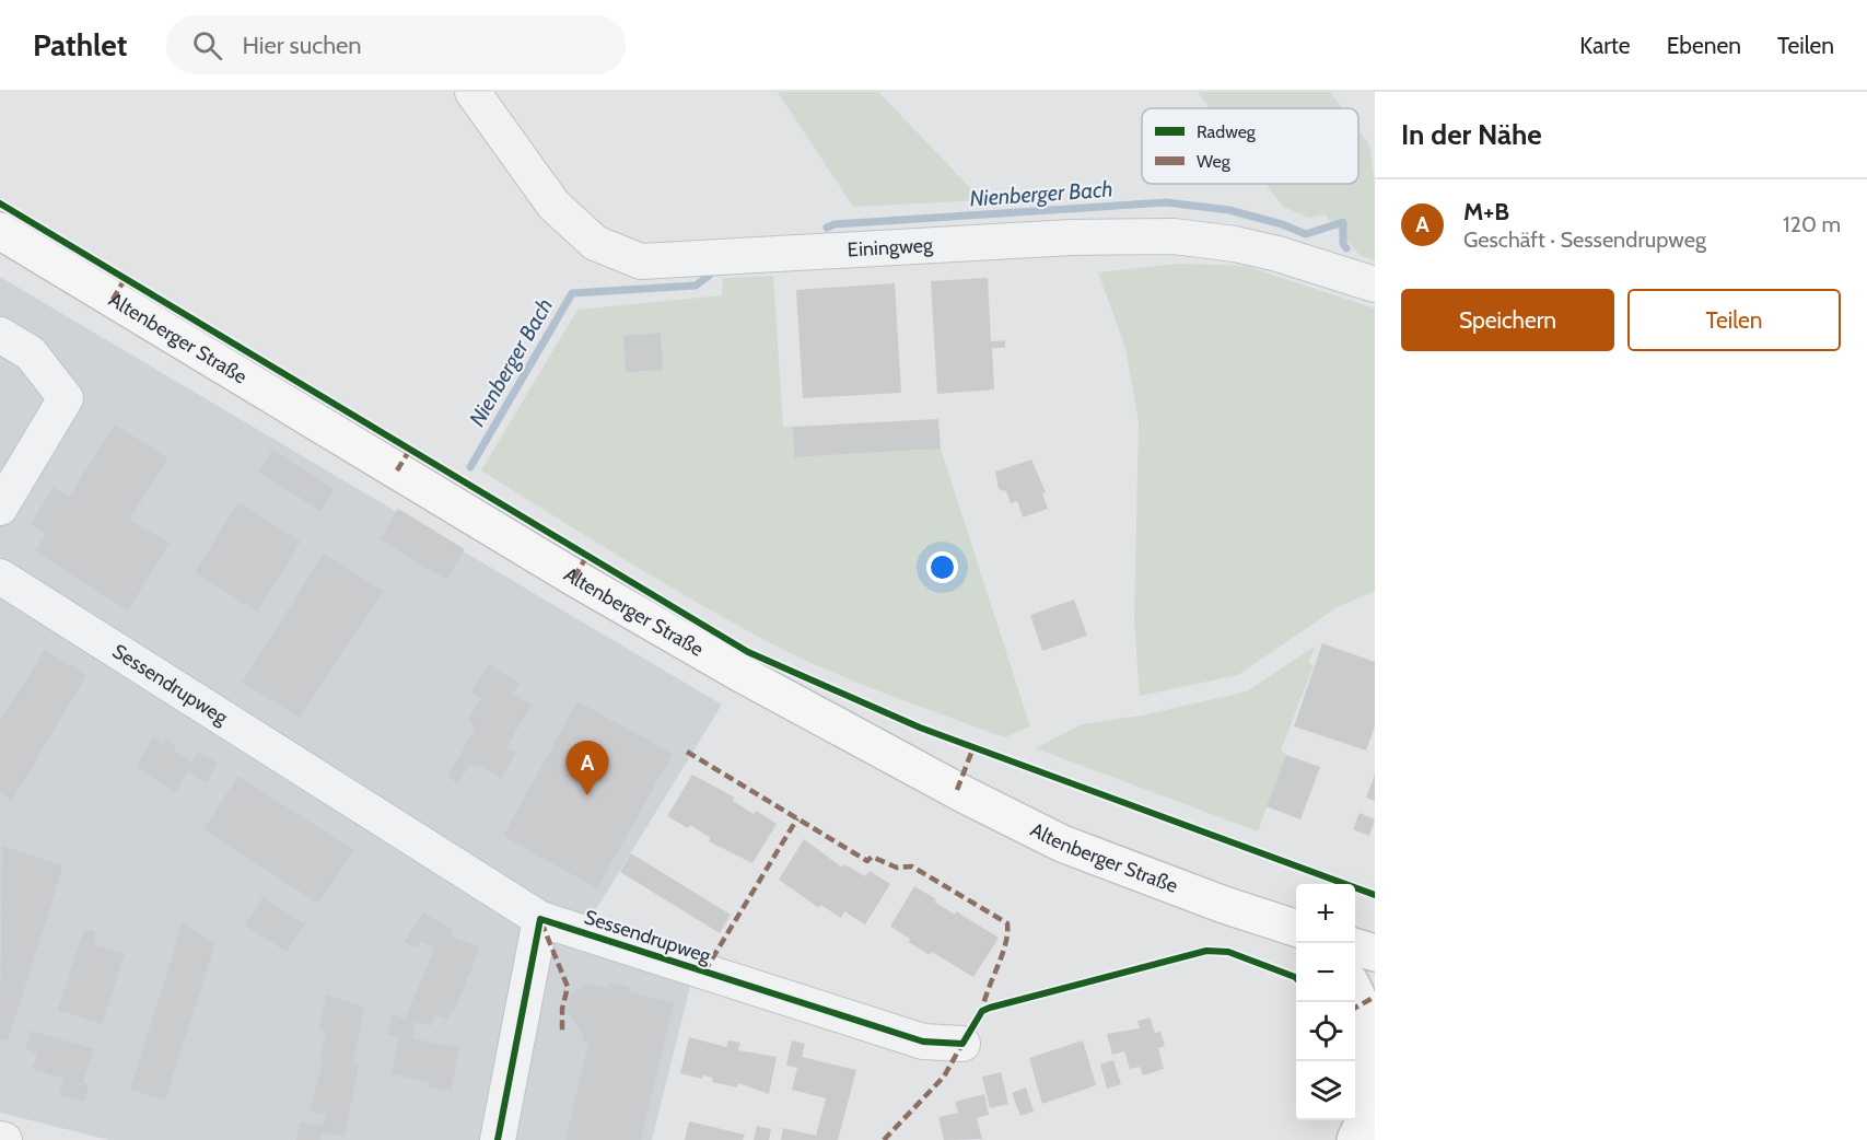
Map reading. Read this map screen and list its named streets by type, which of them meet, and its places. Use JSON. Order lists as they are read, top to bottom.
{
  "streets": {
    "main road": ["Altenberger Straße"],
    "street": ["Einingweg", "Sessendrupweg"]
  },
  "water": ["Nienberger Bach"],
  "legend": ["Radweg", "Weg"],
  "page": {
    "header": "Pathlet",
    "search": "Hier suchen",
    "nav": ["Karte", "Ebenen", "Teilen"],
    "heading": "In der Nähe",
    "list": [
      {
        "mark": "A",
        "name": "M+B",
        "note": "Geschäft · Sessendrupweg",
        "value": "120 m"
      }
    ],
    "buttons": ["Speichern", "Teilen"],
    "pins": "A",
    "map_buttons": ["+", "−"]
  }
}
